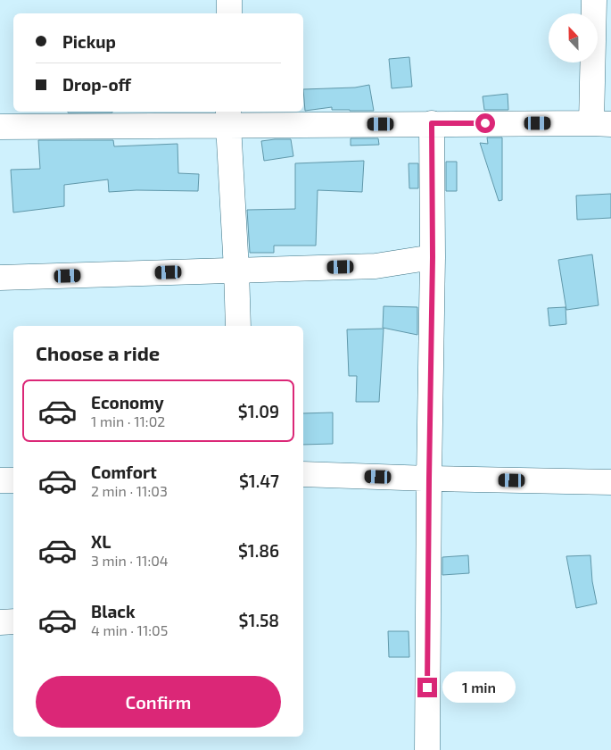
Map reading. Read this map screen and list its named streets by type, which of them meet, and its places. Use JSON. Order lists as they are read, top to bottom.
{
  "north": "top",
  "page": {
    "banner": ["Pickup", "Drop-off"],
    "heading": "Choose a ride",
    "list": [
      {
        "name": "Economy",
        "note": "1 min · 11:02",
        "value": "$1.09"
      },
      {
        "name": "Comfort",
        "note": "2 min · 11:03",
        "value": "$1.47"
      },
      {
        "name": "XL",
        "note": "3 min · 11:04",
        "value": "$1.86"
      },
      {
        "name": "Black",
        "note": "4 min · 11:05",
        "value": "$1.58"
      }
    ],
    "buttons": "Confirm",
    "bubble": "1 min"
  }
}
